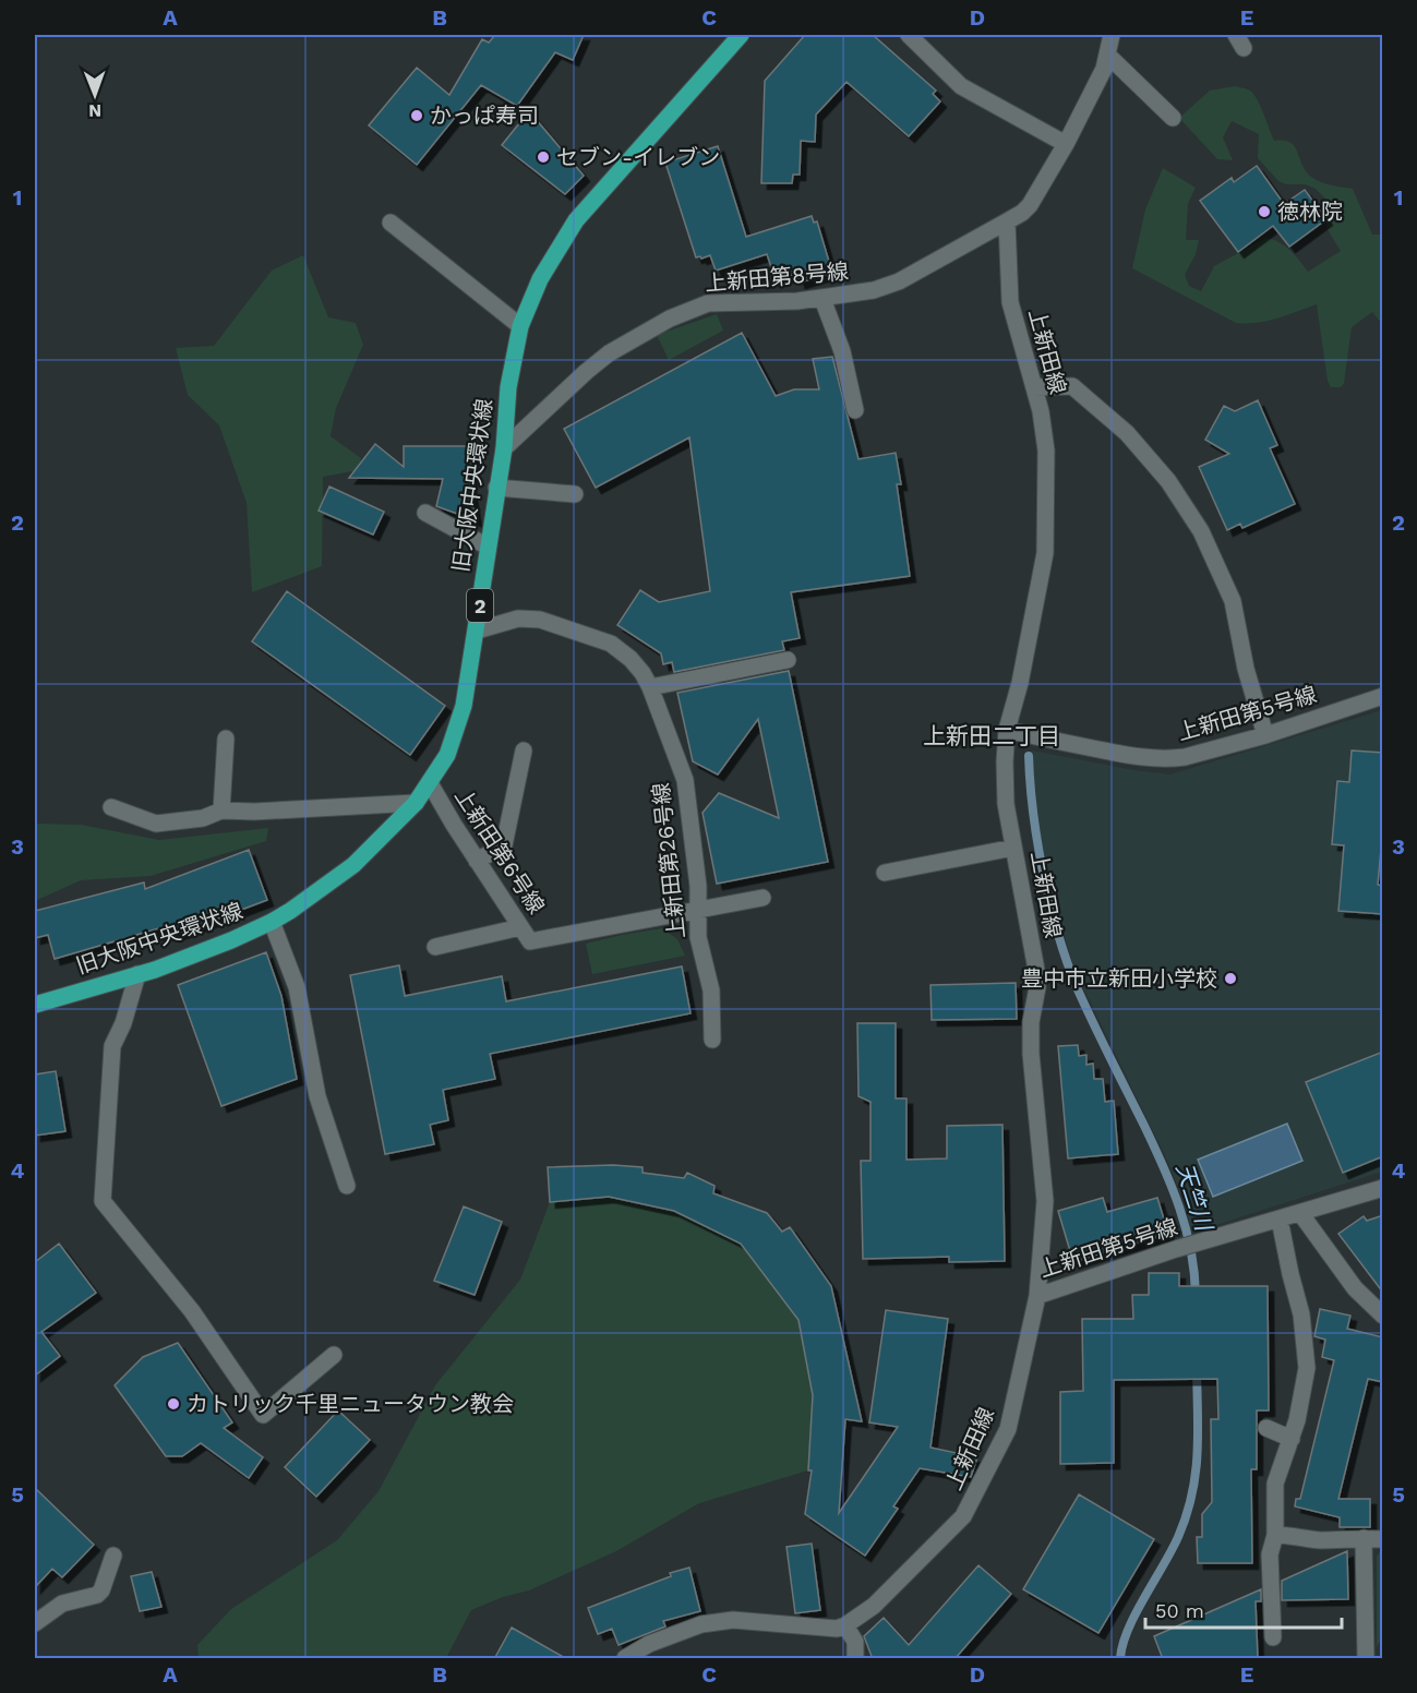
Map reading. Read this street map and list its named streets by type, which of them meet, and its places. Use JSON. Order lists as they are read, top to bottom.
{
  "streets": {
    "main road": ["旧大阪中央環状線", "2"],
    "street": [
      "上新田第8号線",
      "上新田線",
      "上新田第5号線",
      "上新田第6号線",
      "上新田第26号線"
    ]
  },
  "crossings": [
    ["上新田第8号線", "上新田線"],
    ["上新田第8号線", "旧大阪中央環状線"],
    ["上新田線", "上新田第5号線"],
    ["旧大阪中央環状線", "上新田第6号線"],
    ["旧大阪中央環状線", "上新田第26号線"],
    ["上新田第6号線", "上新田第26号線"]
  ],
  "districts": ["上新田二丁目"],
  "water": ["天竺川"],
  "places": [
    "かっぱ寿司",
    "セブン-イレブン",
    "徳林院",
    "豊中市立新田小学校",
    "カトリック千里ニュータウン教会"
  ],
  "scale_bar": "50 m",
  "north": "bottom",
  "grid": {
    "columns": [
      "A",
      "B",
      "C",
      "D",
      "E"
    ],
    "rows": [
      "1",
      "2",
      "3",
      "4",
      "5"
    ]
  }
}
